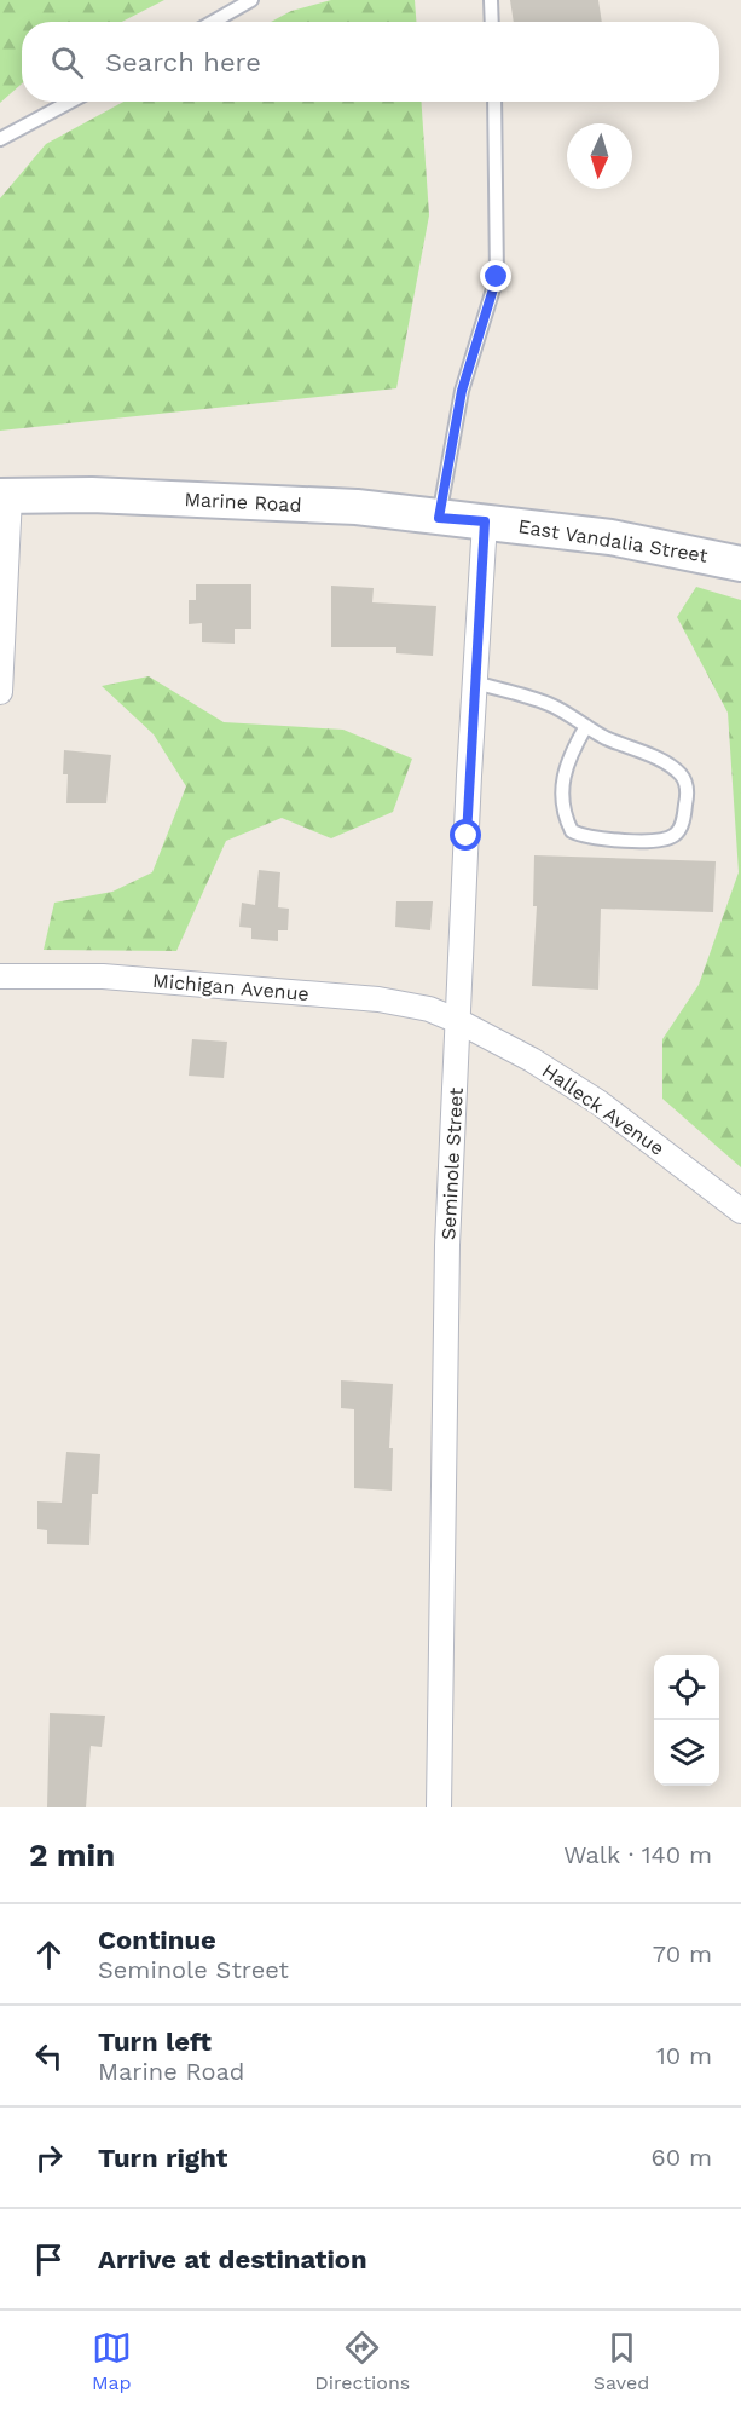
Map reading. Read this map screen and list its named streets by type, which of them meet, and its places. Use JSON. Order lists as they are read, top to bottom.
{
  "streets": {
    "main road": ["Marine Road", "East Vandalia Street"],
    "street": ["Michigan Avenue", "Halleck Avenue", "Seminole Street"]
  },
  "crossings": [
    ["Marine Road", "East Vandalia Street"],
    ["Marine Road", "Seminole Street"],
    ["East Vandalia Street", "Seminole Street"],
    ["Michigan Avenue", "Halleck Avenue"],
    ["Michigan Avenue", "Seminole Street"],
    ["Halleck Avenue", "Seminole Street"]
  ],
  "north": "bottom",
  "page": {
    "search": "Search here",
    "heading": ["2 min", "Walk · 140 m"],
    "list": [
      ["Continue", "Seminole Street", "70 m"],
      ["Turn left", "Marine Road", "10 m"],
      ["Turn right", "60 m"],
      "Arrive at destination"
    ],
    "nav": ["Map", "Directions", "Saved"]
  }
}
